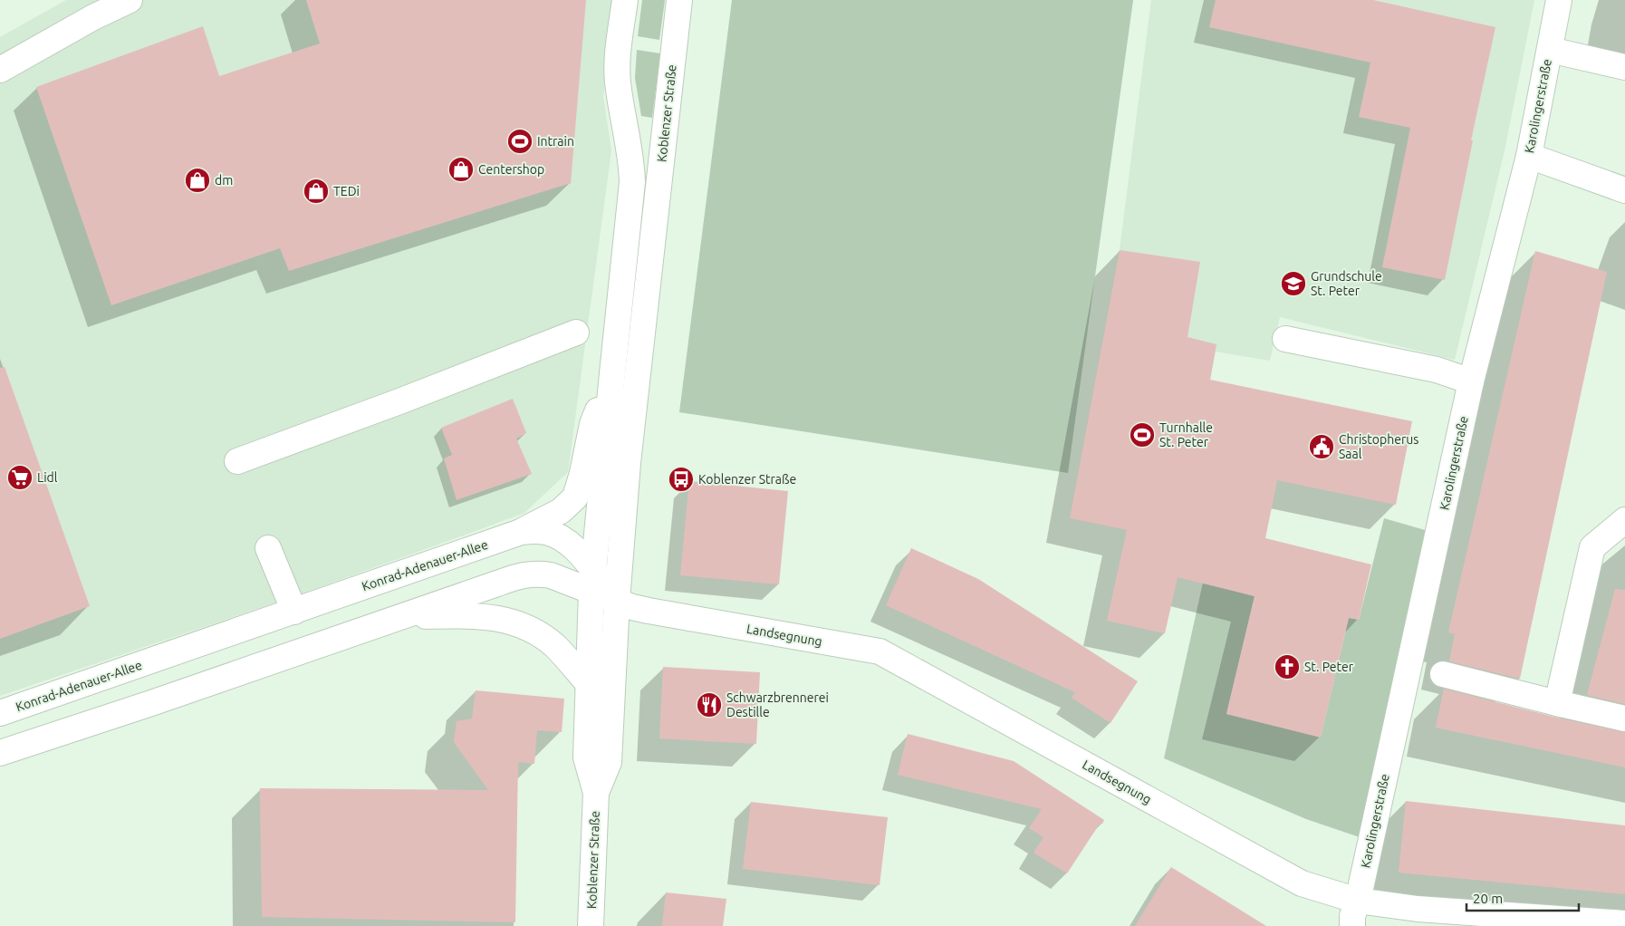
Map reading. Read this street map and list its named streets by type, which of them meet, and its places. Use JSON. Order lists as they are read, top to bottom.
{
  "streets": {
    "street": [
      "Karolingerstraße",
      "Koblenzer Straße",
      "Konrad-Adenauer-Allee",
      "Landsegnung"
    ]
  },
  "crossings": [
    ["Karolingerstraße", "Landsegnung"],
    ["Koblenzer Straße", "Konrad-Adenauer-Allee"],
    ["Koblenzer Straße", "Landsegnung"],
    ["Konrad-Adenauer-Allee", "Landsegnung"]
  ],
  "places": {
    "sports": ["Intrain", "Turnhalle St. Peter"],
    "shop": ["Centershop", "dm", "TEDi"],
    "school or university": ["Grundschule St. Peter"],
    "public building": ["Christopherus Saal"],
    "supermarket": ["Lidl"],
    "bus stop": ["Koblenzer Straße"],
    "church": ["St. Peter"],
    "restaurant": ["Schwarzbrennerei Destille"]
  },
  "scale_bar": "20 m"
}
